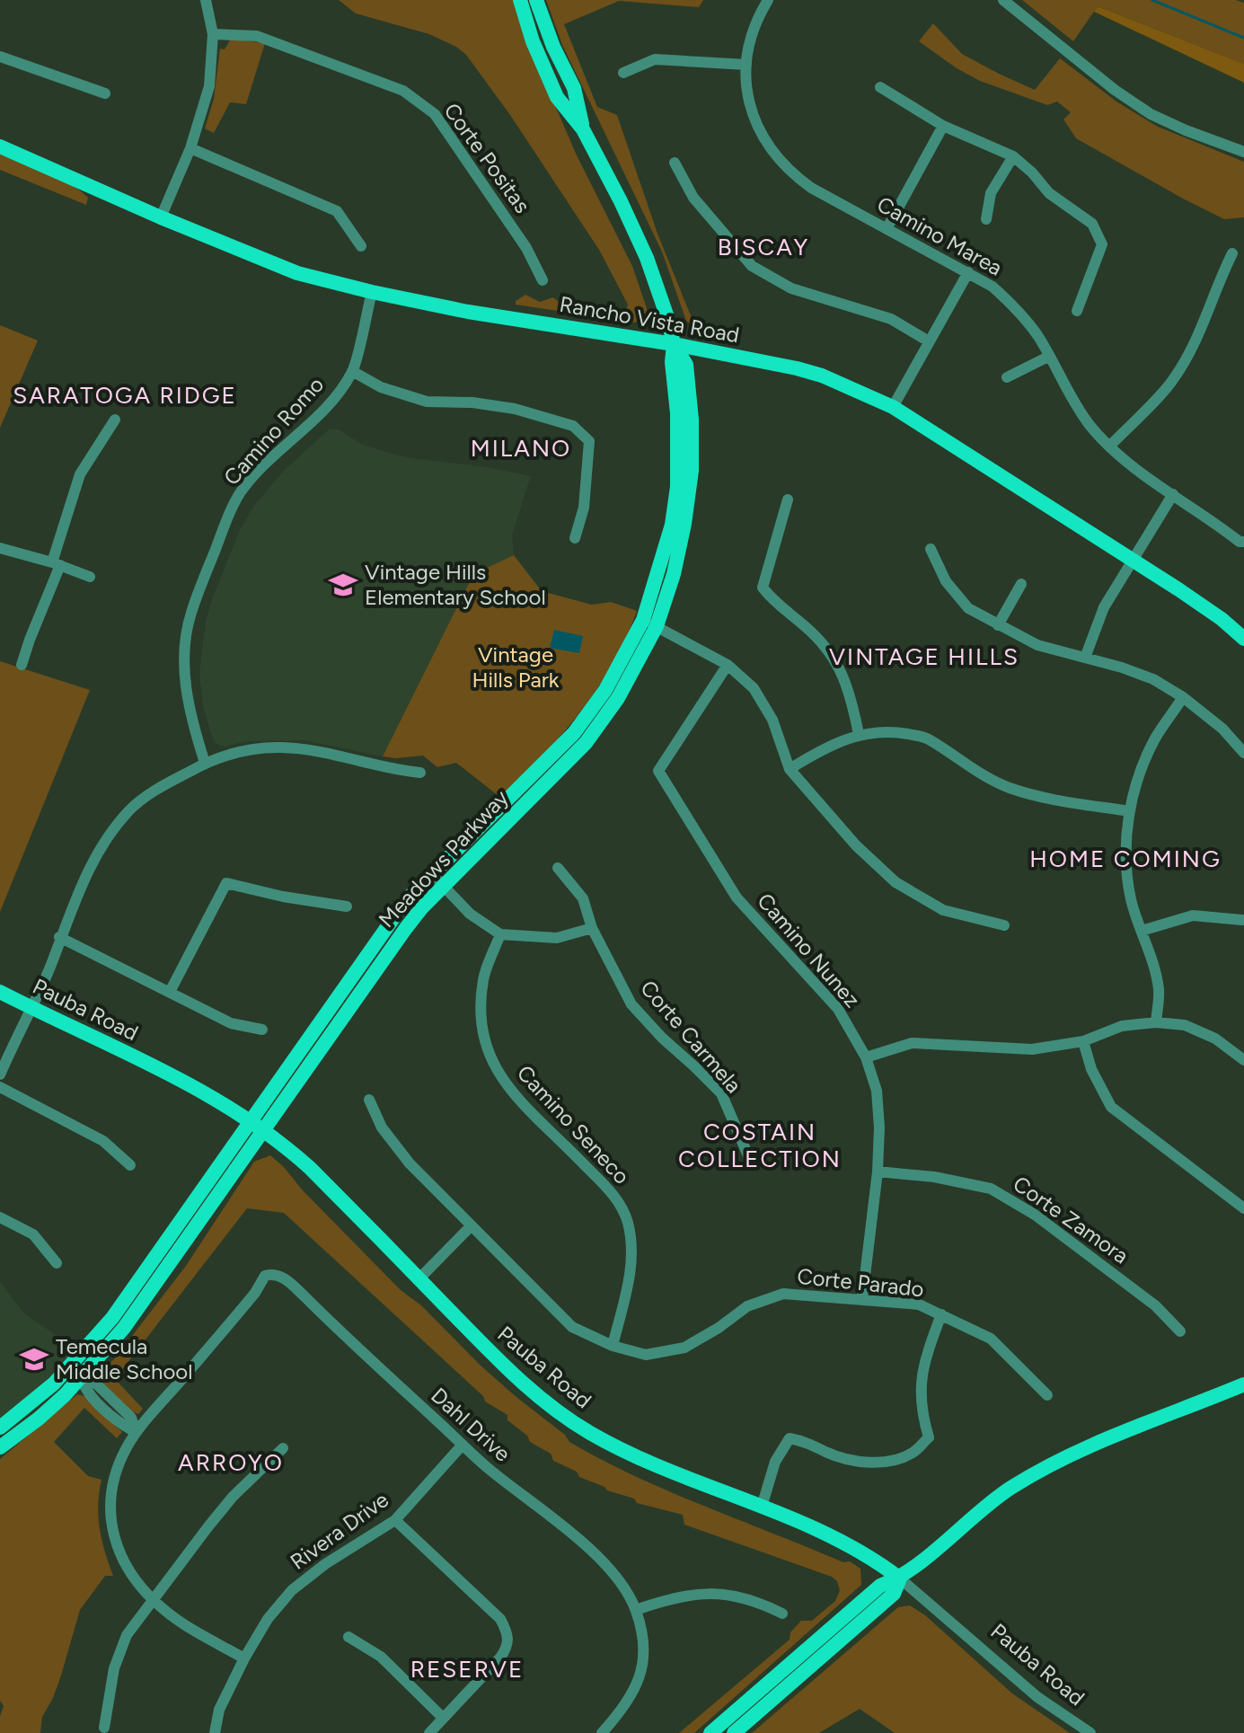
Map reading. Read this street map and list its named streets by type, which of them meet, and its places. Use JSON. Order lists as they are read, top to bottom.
{
  "streets": {
    "main road": ["Rancho Vista Road", "Meadows Parkway", "Pauba Road"],
    "street": [
      "Corte Positas",
      "Camino Marea",
      "Camino Romo",
      "Camino Nunez",
      "Corte Carmela",
      "Camino Seneco",
      "Corte Zamora",
      "Corte Parado",
      "Dahl Drive",
      "Rivera Drive"
    ]
  },
  "crossings": [
    ["Rancho Vista Road", "Camino Romo"],
    ["Rancho Vista Road", "Meadows Parkway"],
    ["Meadows Parkway", "Pauba Road"],
    ["Camino Nunez", "Corte Zamora"],
    ["Camino Nunez", "Corte Parado"],
    ["Camino Seneco", "Corte Parado"],
    ["Dahl Drive", "Rivera Drive"]
  ],
  "districts": [
    "BISCAY",
    "SARATOGA RIDGE",
    "MILANO",
    "VINTAGE HILLS",
    "HOME COMING",
    "COSTAIN COLLECTION",
    "ARROYO",
    "RESERVE"
  ],
  "parks": ["Vintage Hills Park"],
  "places": {
    "school or university": ["Vintage Hills Elementary School", "Temecula Middle School"]
  }
}
